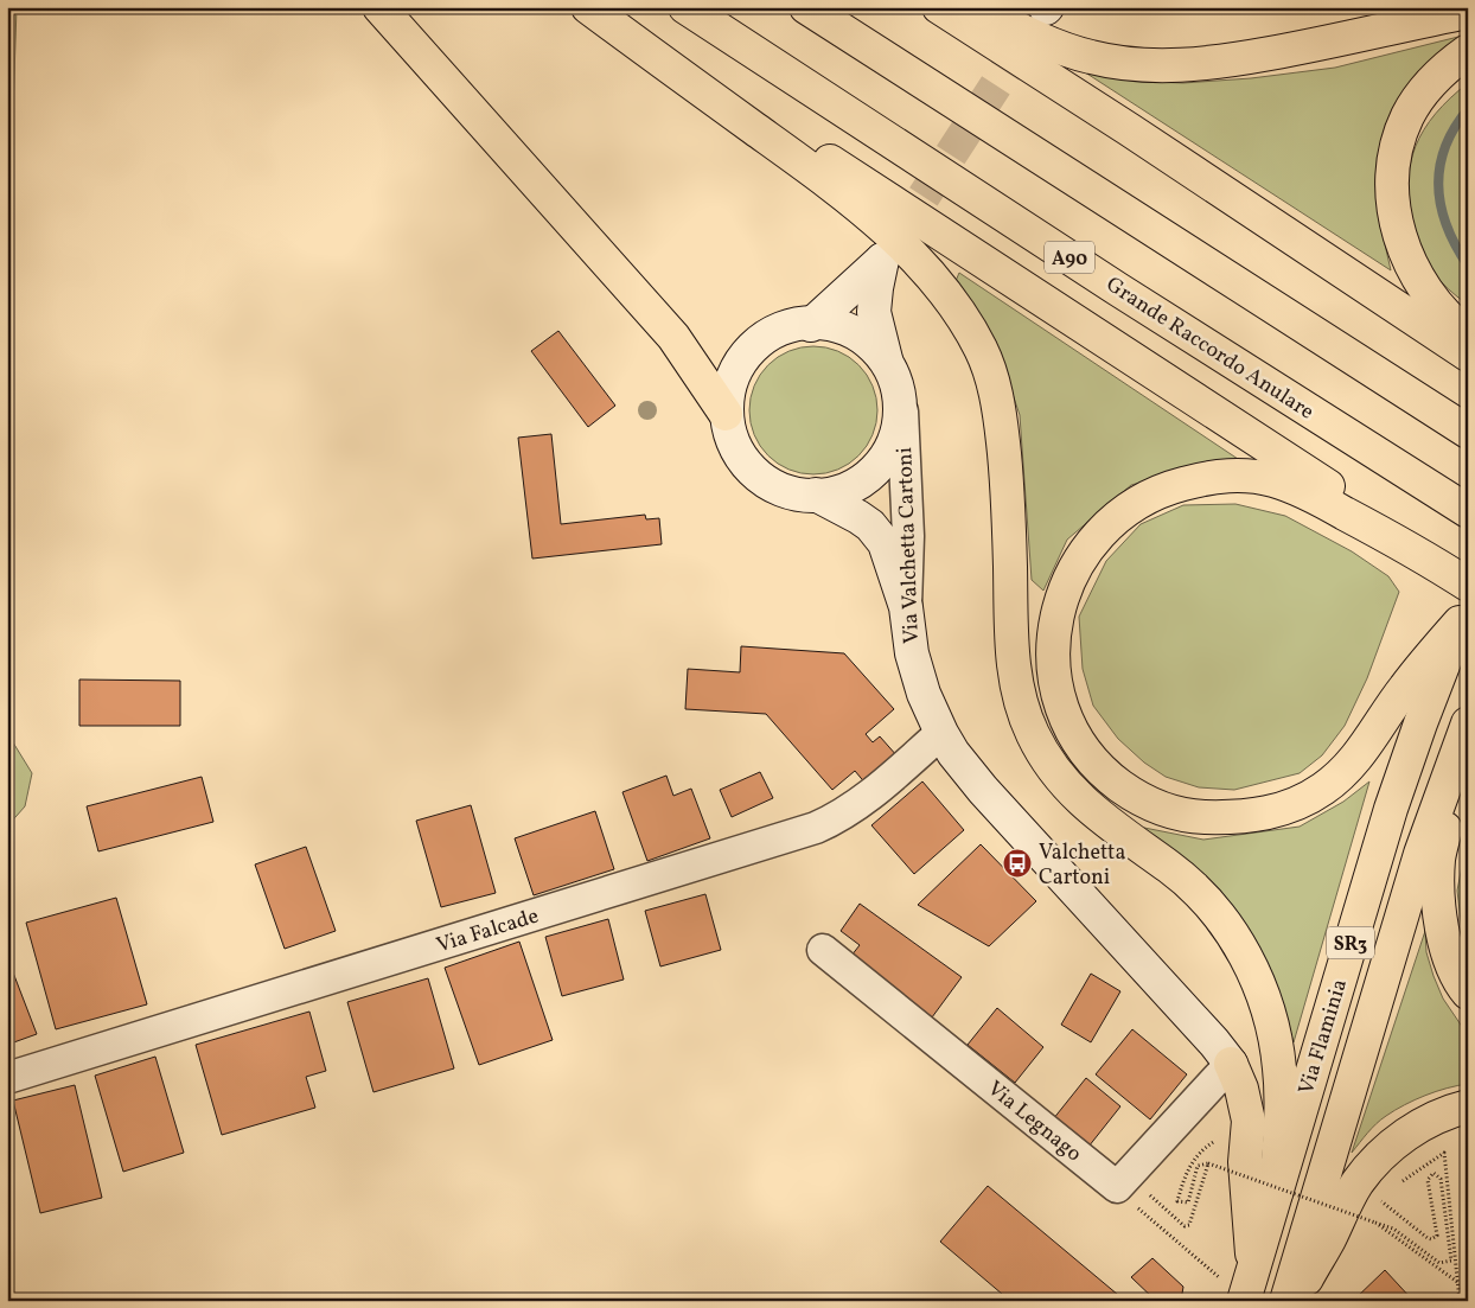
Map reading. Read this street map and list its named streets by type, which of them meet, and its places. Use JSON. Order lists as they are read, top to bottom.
{
  "streets": {
    "highway": [
      "A90",
      "Grande Raccordo Anulare",
      "SR3",
      "Via Flaminia"
    ],
    "street": ["Via Valchetta Cartoni", "Via Falcade", "Via Legnago"]
  },
  "crossings": [
    ["Via Valchetta Cartoni", "Via Falcade"],
    ["Via Valchetta Cartoni", "Via Legnago"]
  ],
  "places": {
    "bus stop": ["Valchetta Cartoni"]
  }
}
